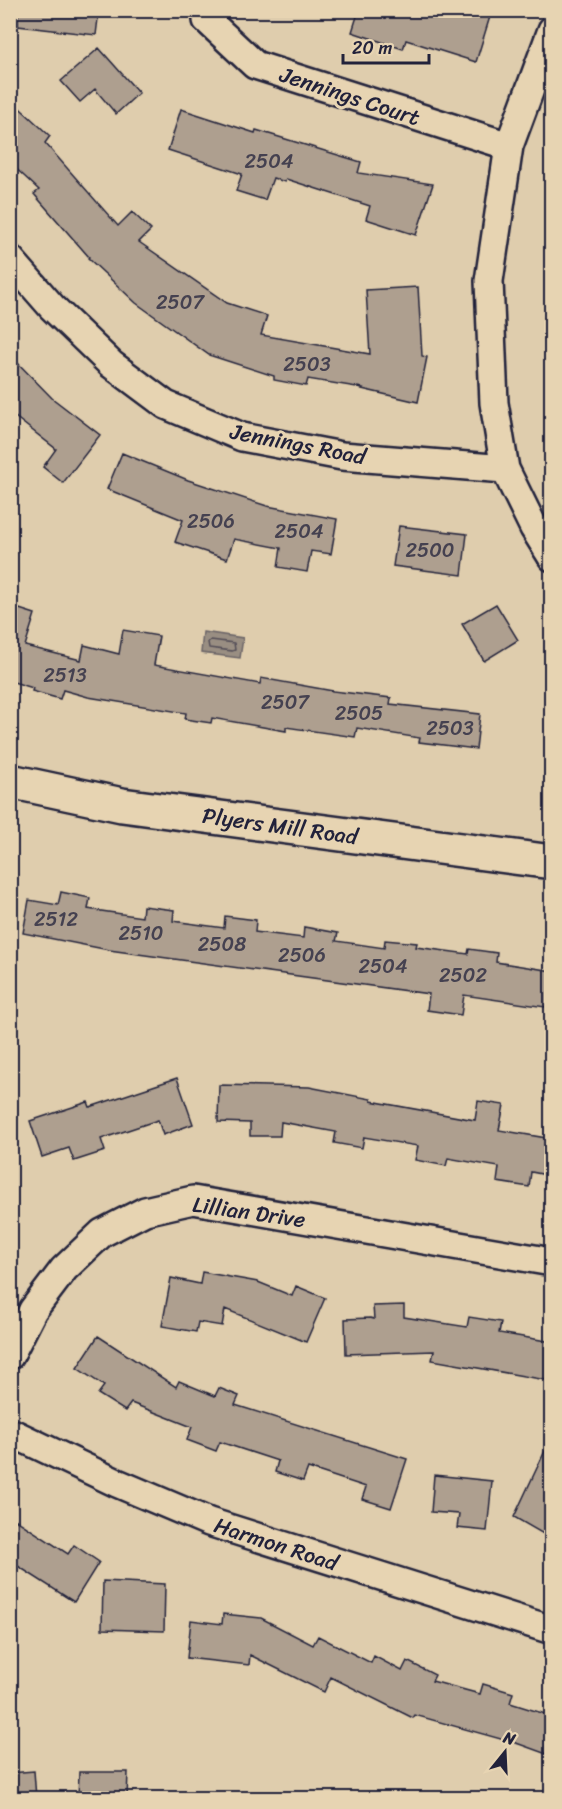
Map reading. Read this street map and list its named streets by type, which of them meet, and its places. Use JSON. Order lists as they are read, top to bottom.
{
  "streets": {
    "street": [
      "Jennings Court",
      "Jennings Road",
      "Plyers Mill Road",
      "Lillian Drive",
      "Harmon Road"
    ]
  },
  "house_numbers": [
    "2504",
    "2507",
    "2503",
    "2506",
    "2504",
    "2500",
    "2513",
    "2507",
    "2505",
    "2503",
    "2512",
    "2510",
    "2508",
    "2506",
    "2504",
    "2502"
  ],
  "scale_bar": "20 m",
  "north": "top"
}
